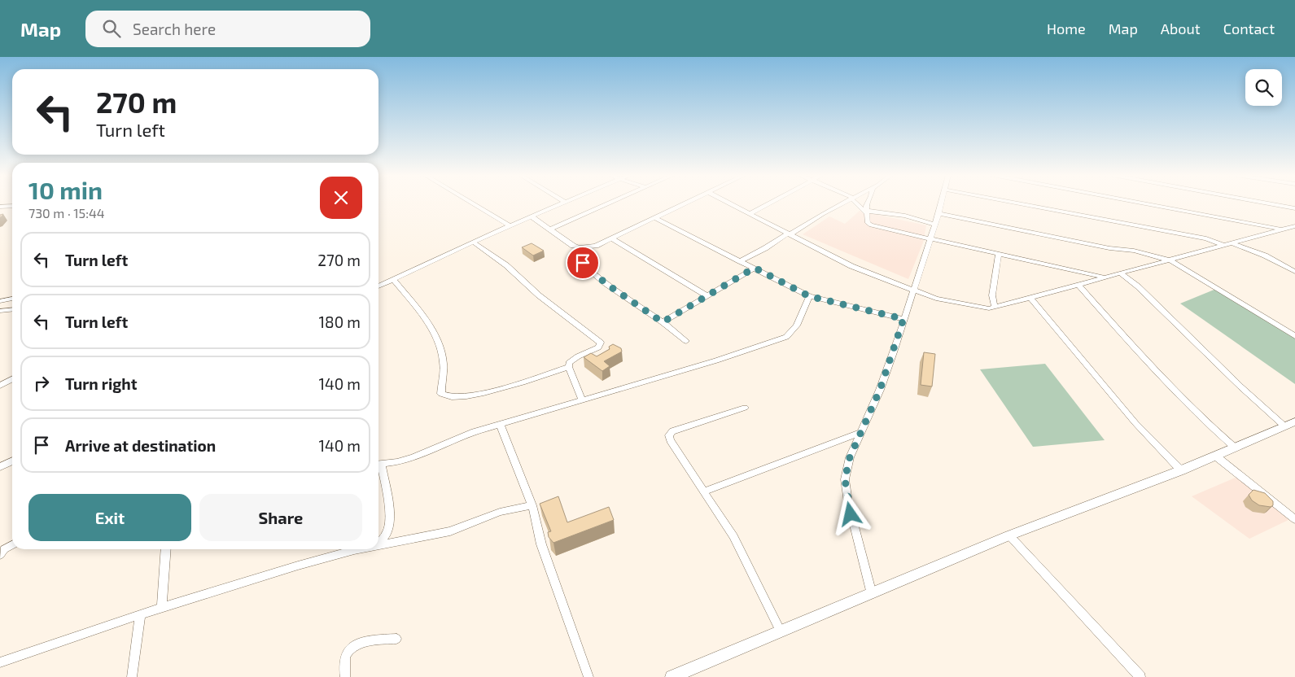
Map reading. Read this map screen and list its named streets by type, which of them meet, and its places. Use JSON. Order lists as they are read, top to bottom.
{
  "page": {
    "header": "Map",
    "search": "Search here",
    "nav": [
      "Home",
      "Map",
      "About",
      "Contact"
    ],
    "turn": ["270 m", "Turn left"],
    "heading": ["10 min", "730 m · 15:44"],
    "list": [
      {
        "name": "Turn left",
        "value": "270 m"
      },
      {
        "name": "Turn left",
        "value": "180 m"
      },
      {
        "name": "Turn right",
        "value": "140 m"
      },
      {
        "name": "Arrive at destination",
        "value": "140 m"
      }
    ],
    "buttons": ["Exit", "Share"]
  }
}
